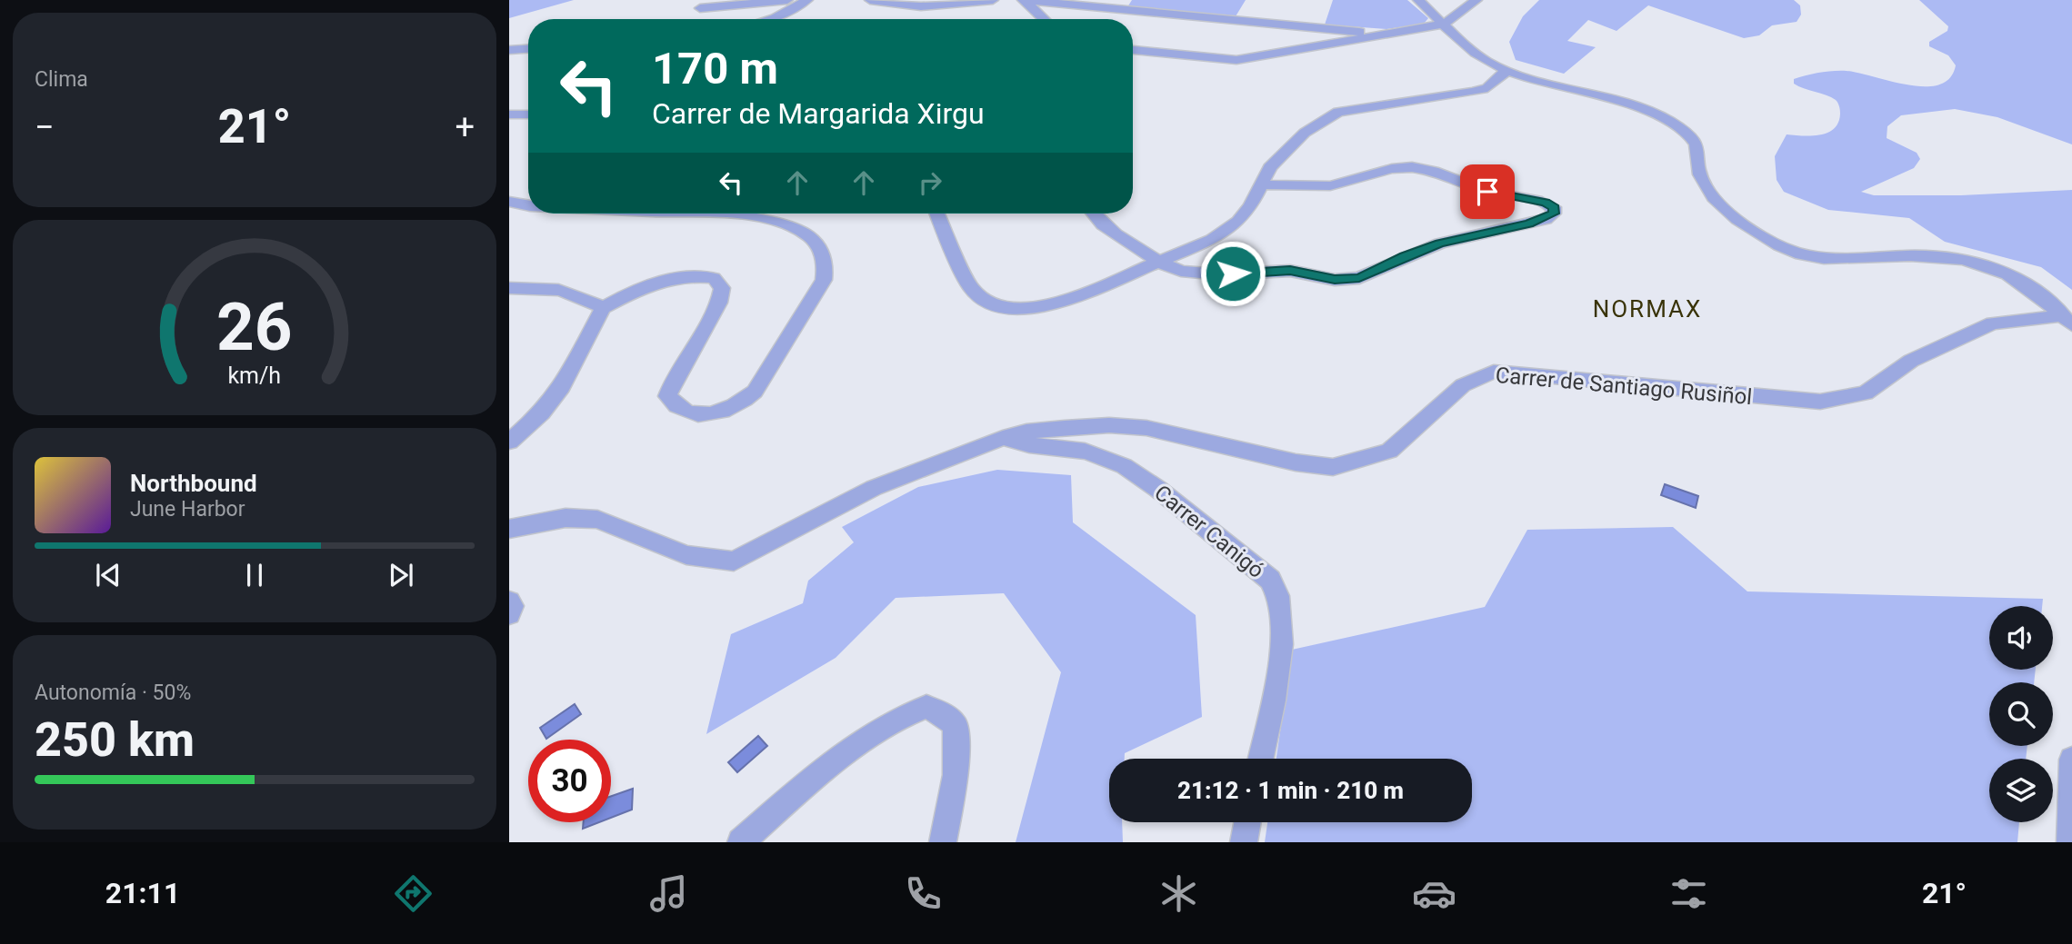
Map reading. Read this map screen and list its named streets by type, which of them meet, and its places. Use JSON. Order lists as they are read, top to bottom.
{
  "streets": {
    "street": ["Carrer de Santiago Rusiñol", "Carrer Canigó"]
  },
  "crossings": [
    ["Carrer de Santiago Rusiñol", "Carrer Canigó"]
  ],
  "districts": ["NORMAX"],
  "page": {
    "tile": [
      "Clima",
      ["Autonomía · 50%", "250 km"]
    ],
    "turn": ["170 m", "Carrer de Margarida Xirgu"],
    "heat": ["−", "21°", "+"],
    "song": ["Northbound", "June Harbor"],
    "limit": "30",
    "trip": "21:12 · 1 min · 210 m",
    "tabs": ["21:11", "21°"],
    "gauge": ["26", "km/h"]
  }
}
